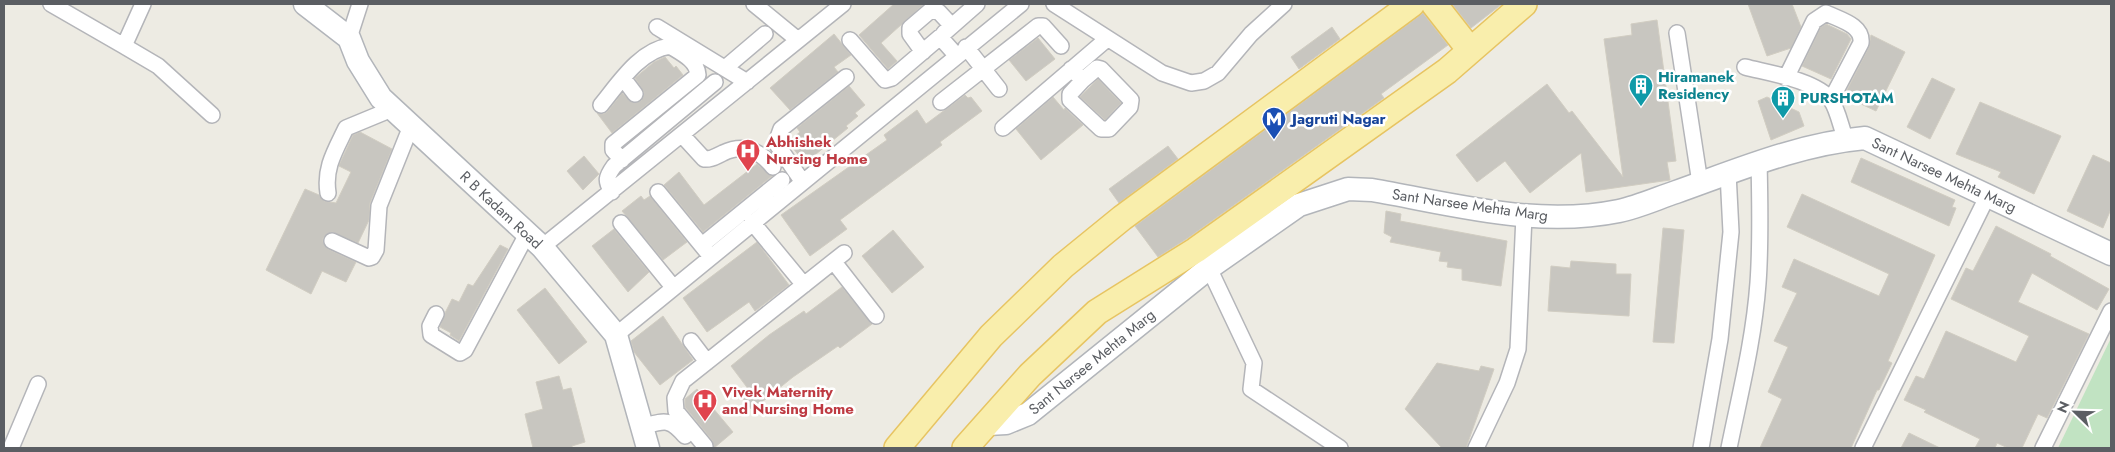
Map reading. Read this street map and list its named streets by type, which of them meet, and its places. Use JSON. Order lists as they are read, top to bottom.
{
  "streets": {
    "street": ["Sant Narsee Mehta Marg", "R B Kadam Road"]
  },
  "places": {
    "building": ["Hiramanek Residency", "PURSHOTAM"],
    "metro station": ["Jagruti Nagar"],
    "hospital": ["Abhishek Nursing Home", "Vivek Maternity and Nursing Home"]
  },
  "north": "top left"
}
